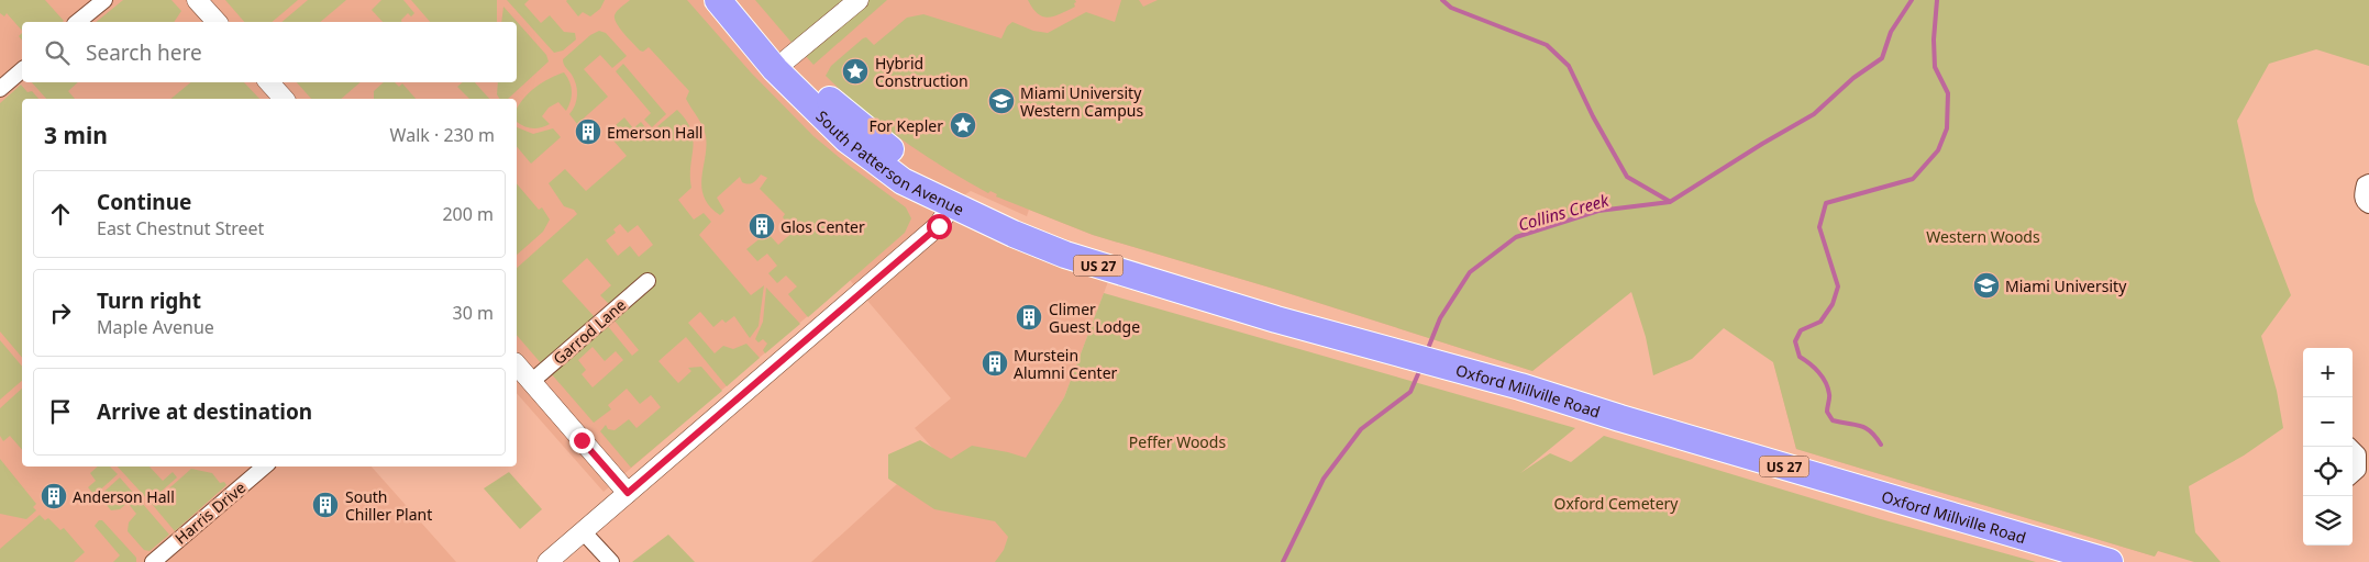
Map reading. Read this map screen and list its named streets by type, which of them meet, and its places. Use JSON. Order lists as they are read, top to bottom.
{
  "streets": {
    "highway": ["South Patterson Avenue", "US 27", "Oxford Millville Road"],
    "street": ["Garrod Lane", "Harris Drive"]
  },
  "crossings": [
    ["South Patterson Avenue", "Oxford Millville Road"]
  ],
  "water": ["Collins Creek"],
  "parks": ["Western Woods", "Peffer Woods", "Oxford Cemetery"],
  "places": {
    "place": ["Hybrid Construction", "For Kepler"],
    "school or university": ["Miami University Western Campus", "Miami University"],
    "building": [
      "Emerson Hall",
      "Glos Center",
      "Climer Guest Lodge",
      "Murstein Alumni Center",
      "Anderson Hall",
      "South Chiller Plant"
    ]
  },
  "page": {
    "search": "Search here",
    "heading": ["3 min", "Walk · 230 m"],
    "list": [
      ["Continue", "East Chestnut Street", "200 m"],
      ["Turn right", "Maple Avenue", "30 m"],
      "Arrive at destination"
    ],
    "map_buttons": ["+", "−"]
  }
}
